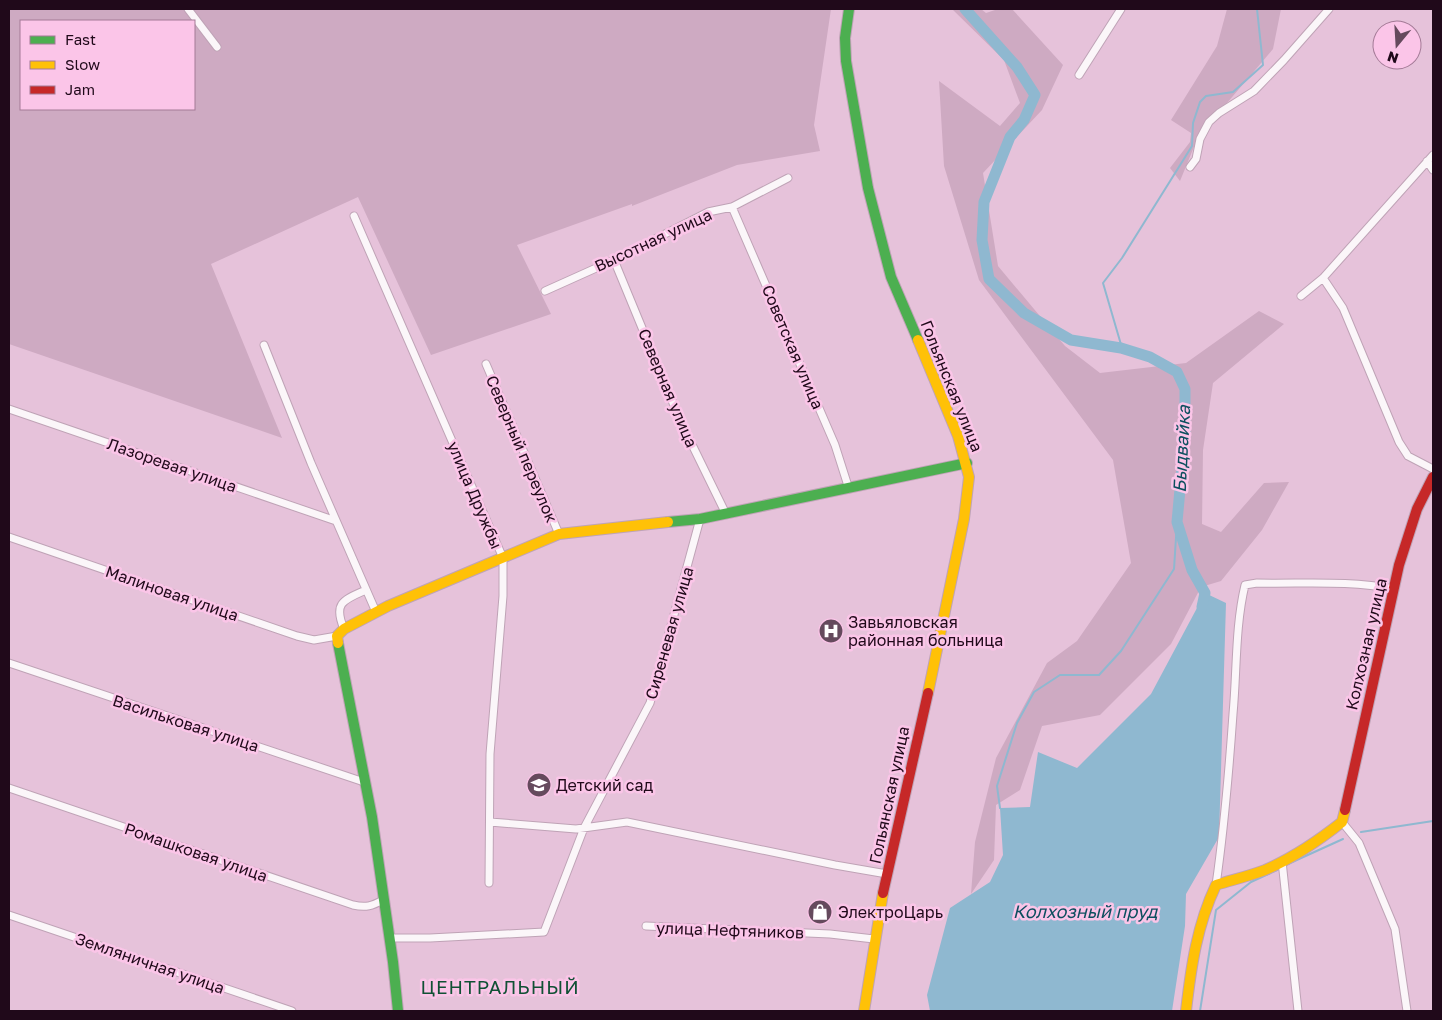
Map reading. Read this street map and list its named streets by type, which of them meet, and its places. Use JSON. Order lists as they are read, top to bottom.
{
  "streets": {
    "street": [
      "Высотная улица",
      "Советская улица",
      "Гольянская улица",
      "Северная улица",
      "Северный переулок",
      "Лазоревая улица",
      "улица Дружбы",
      "Малиновая улица",
      "Сиреневая улица",
      "Колхозная улица",
      "Васильковая улица",
      "Ромашковая улица",
      "улица Нефтяников",
      "Земляничная улица"
    ]
  },
  "crossings": [
    ["Высотная улица", "Советская улица"],
    ["Высотная улица", "Северная улица"],
    ["Гольянская улица", "улица Нефтяников"]
  ],
  "districts": ["ЦЕНТРАЛЬНЫЙ"],
  "water": ["Быдвайка", "Колхозный пруд"],
  "places": {
    "hospital": ["Завьяловская районная больница"],
    "school or university": ["Детский сад"],
    "shop": ["ЭлектроЦарь"]
  },
  "legend": ["Fast", "Slow", "Jam"],
  "north": "bottom"
}
